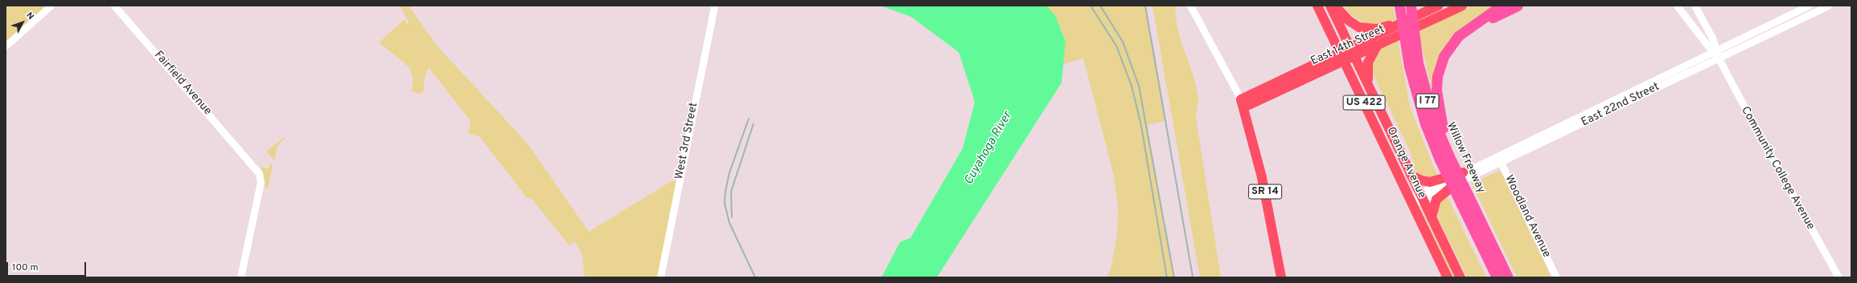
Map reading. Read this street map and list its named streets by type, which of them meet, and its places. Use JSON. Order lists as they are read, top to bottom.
{
  "streets": {
    "highway": ["I 77", "Willow Freeway"],
    "main road": [
      "East 14th Street",
      "US 422",
      "Orange Avenue",
      "SR 14"
    ],
    "street": [
      "Fairfield Avenue",
      "East 22nd Street",
      "West 3rd Street",
      "Community College Avenue",
      "Woodland Avenue"
    ]
  },
  "crossings": [
    ["East 14th Street", "Orange Avenue"],
    ["East 14th Street", "SR 14"],
    ["East 22nd Street", "Orange Avenue"],
    ["East 22nd Street", "Community College Avenue"],
    ["East 22nd Street", "Woodland Avenue"]
  ],
  "water": ["Cuyahoga River"],
  "scale_bar": "100 m",
  "north": "top right"
}
